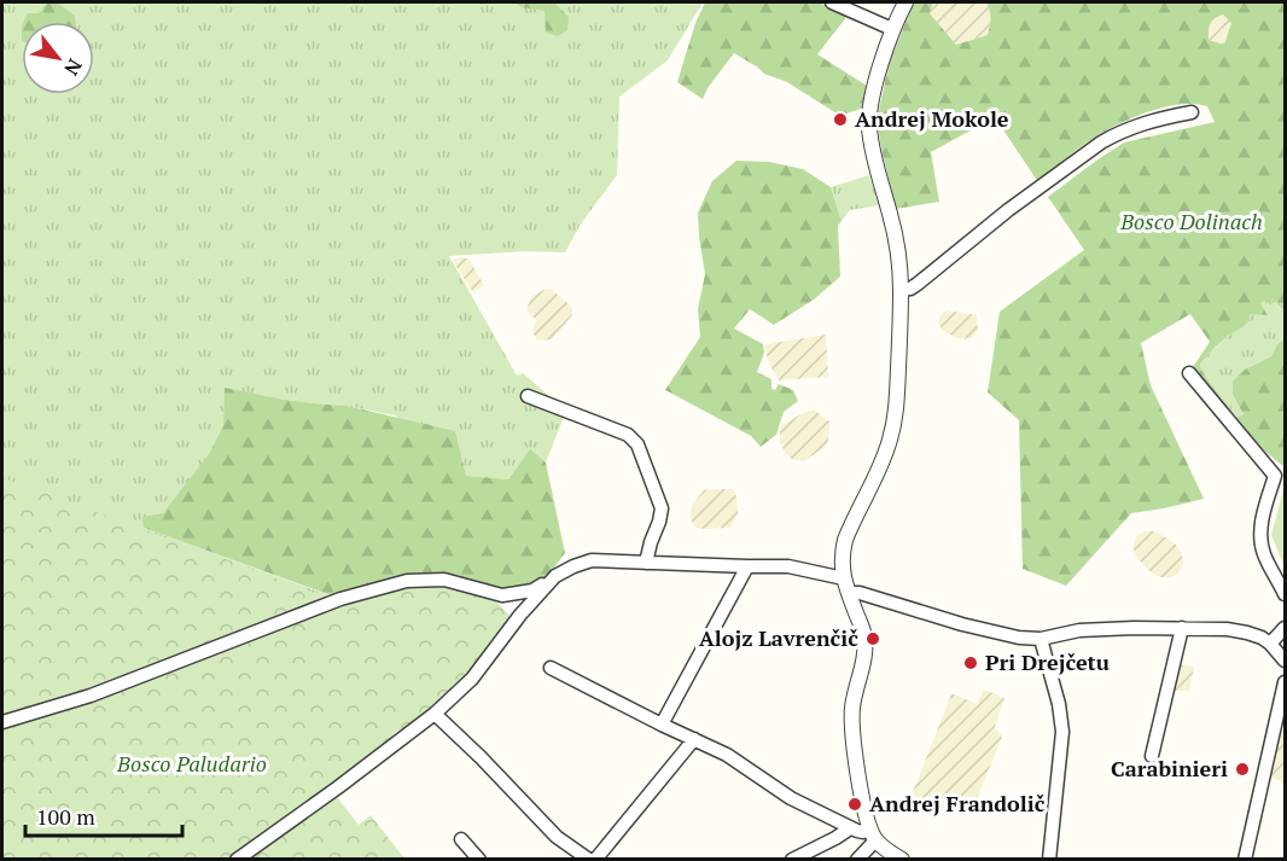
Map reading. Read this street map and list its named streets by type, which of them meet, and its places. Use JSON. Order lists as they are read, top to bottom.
{
  "parks": ["Bosco Dolinach", "Bosco Paludario"],
  "places": [
    "Andrej Mokole",
    "Alojz Lavrenčič",
    "Pri Drejčetu",
    "Carabinieri",
    "Andrej Frandolič"
  ],
  "scale_bar": "100 m",
  "north": "bottom right"
}
